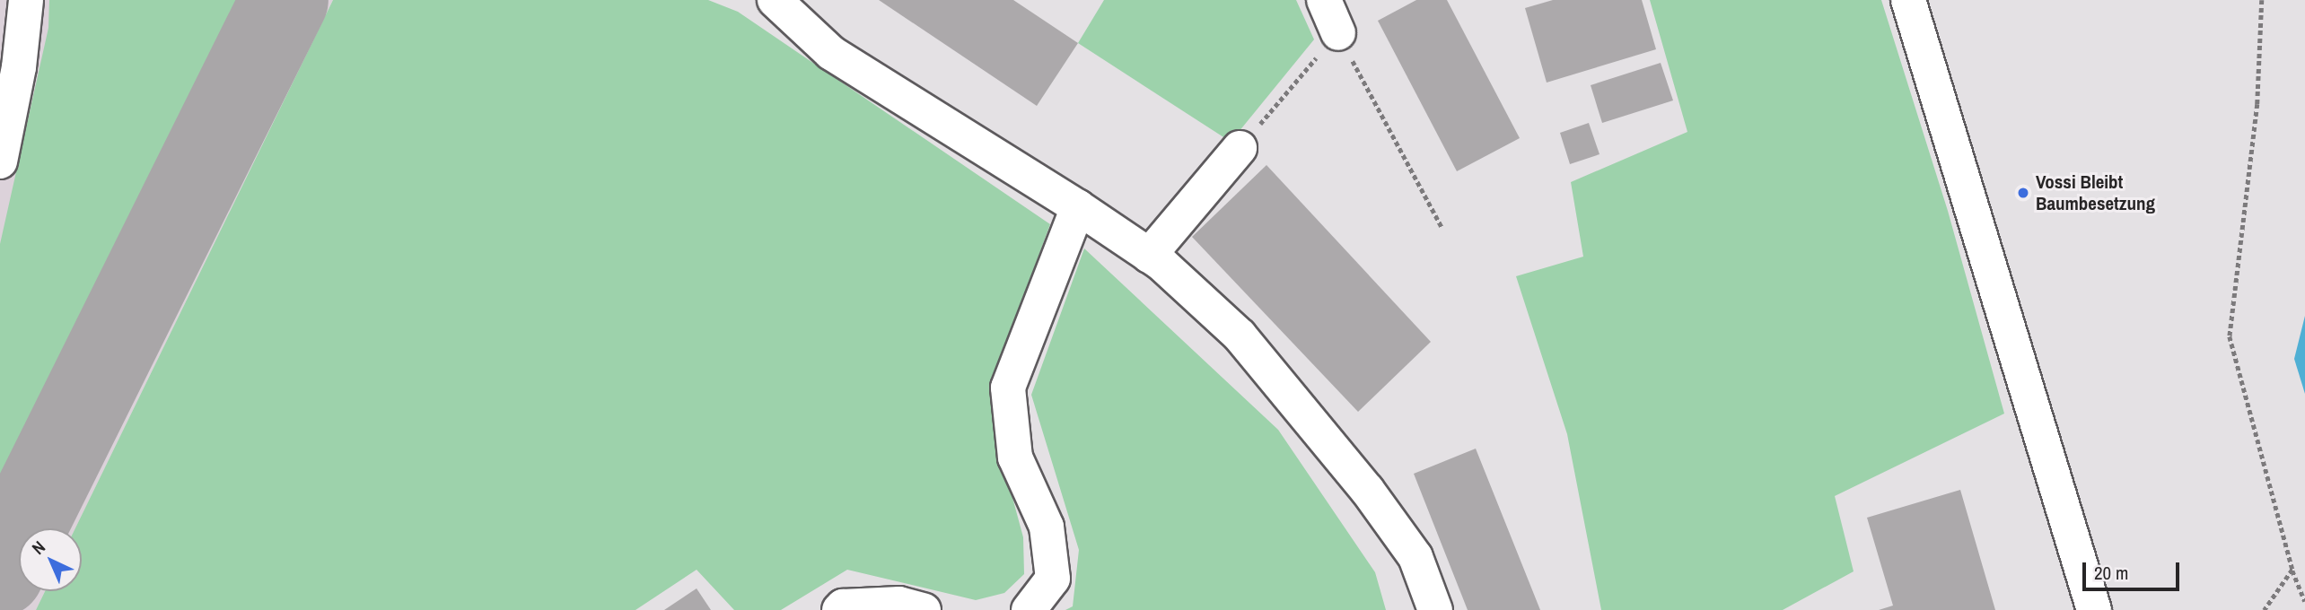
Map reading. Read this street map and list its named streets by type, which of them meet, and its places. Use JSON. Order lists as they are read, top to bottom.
{
  "places": ["Vossi Bleibt Baumbesetzung"],
  "scale_bar": "20 m",
  "north": "top left"
}
